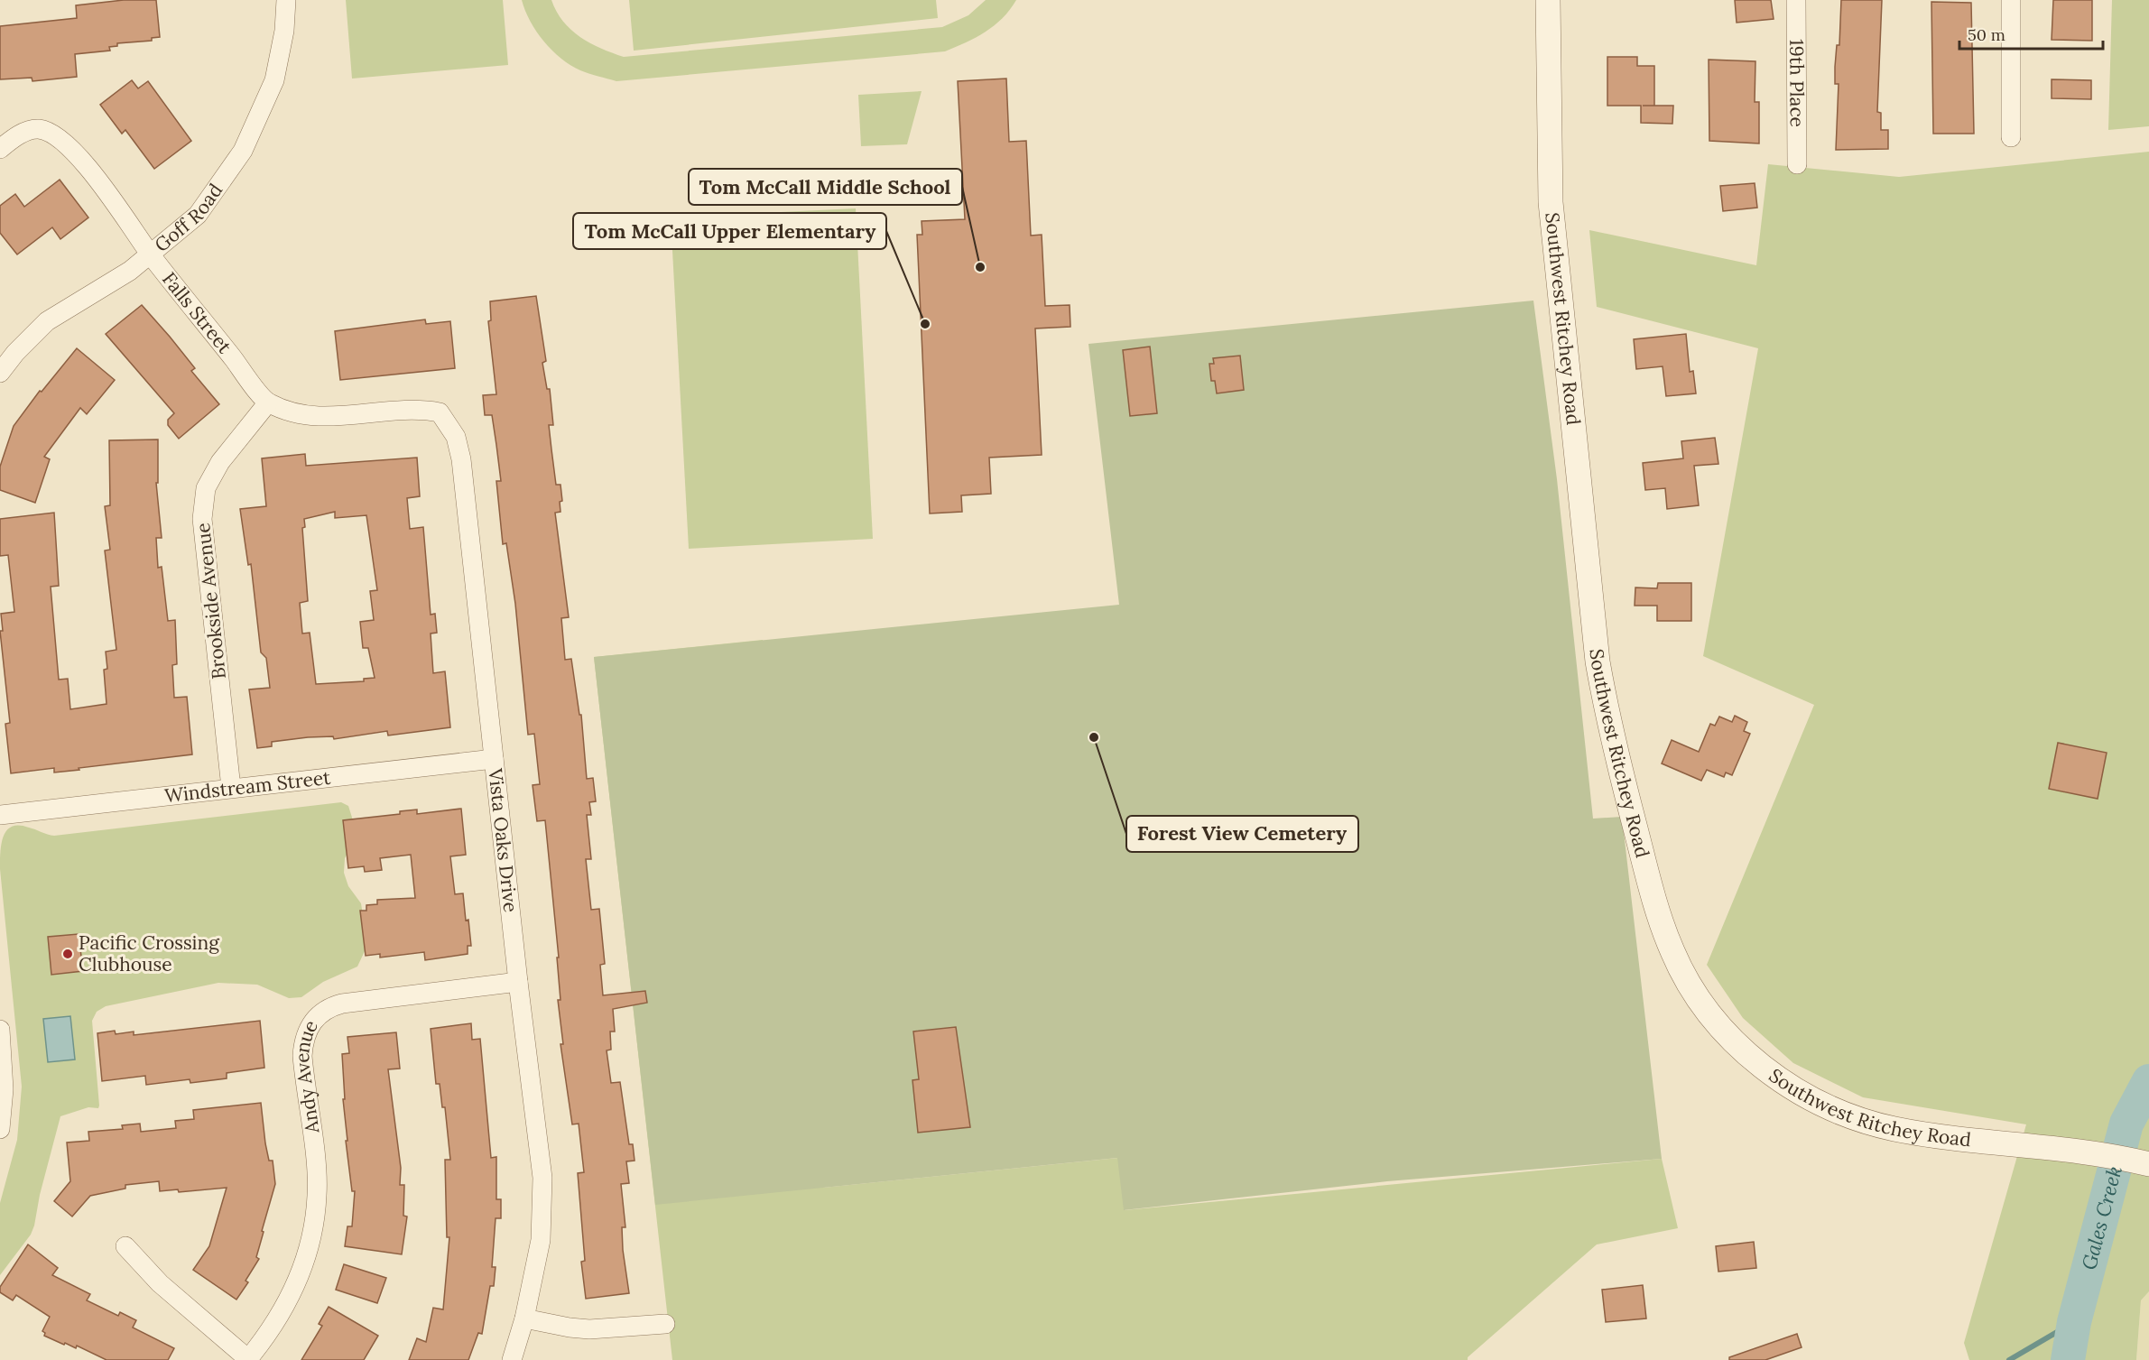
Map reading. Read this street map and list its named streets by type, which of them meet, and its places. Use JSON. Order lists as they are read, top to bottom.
{
  "streets": {
    "street": [
      "19th Place",
      "Goff Road",
      "Falls Street",
      "Southwest Ritchey Road",
      "Brookside Avenue",
      "Windstream Street",
      "Vista Oaks Drive",
      "Andy Avenue"
    ]
  },
  "crossings": [
    ["Goff Road", "Falls Street"],
    ["Falls Street", "Brookside Avenue"],
    ["Falls Street", "Vista Oaks Drive"],
    ["Brookside Avenue", "Windstream Street"],
    ["Brookside Avenue", "Vista Oaks Drive"],
    ["Windstream Street", "Vista Oaks Drive"],
    ["Vista Oaks Drive", "Andy Avenue"]
  ],
  "water": ["Gales Creek"],
  "places": [
    "Tom McCall Middle School",
    "Tom McCall Upper Elementary",
    "Forest View Cemetery",
    "Pacific Crossing Clubhouse"
  ],
  "scale_bar": "50 m"
}
